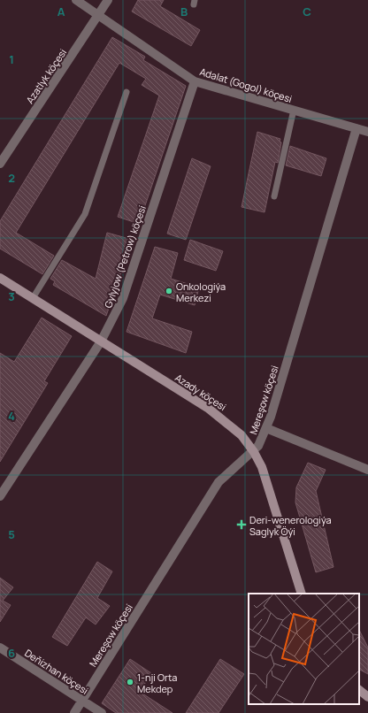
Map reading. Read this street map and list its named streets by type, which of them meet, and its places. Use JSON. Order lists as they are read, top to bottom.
{
  "streets": {
    "main road": ["Azady köçesi"],
    "street": [
      "Azatlyk köçesi",
      "Adalat (Gogol) köçesi",
      "Gylyjow (Petrow) köçesi",
      "Mereşow köçesi",
      "Deňizhan köçesi"
    ]
  },
  "crossings": [
    ["Azatlyk köçesi", "Adalat (Gogol) köçesi"],
    ["Adalat (Gogol) köçesi", "Gylyjow (Petrow) köçesi"],
    ["Adalat (Gogol) köçesi", "Mereşow köçesi"],
    ["Gylyjow (Petrow) köçesi", "Azady köçesi"],
    ["Azady köçesi", "Mereşow köçesi"],
    ["Mereşow köçesi", "Deňizhan köçesi"]
  ],
  "places": {
    "other": ["Onkologiýa Merkezi", "1-nji Orta Mekdep"],
    "health": ["Deri-wenerologiýa Saglyk Öýi"]
  },
  "grid": {
    "columns": ["A", "B", "C"],
    "rows": [
      "1",
      "2",
      "3",
      "4",
      "5",
      "6"
    ]
  }
}
